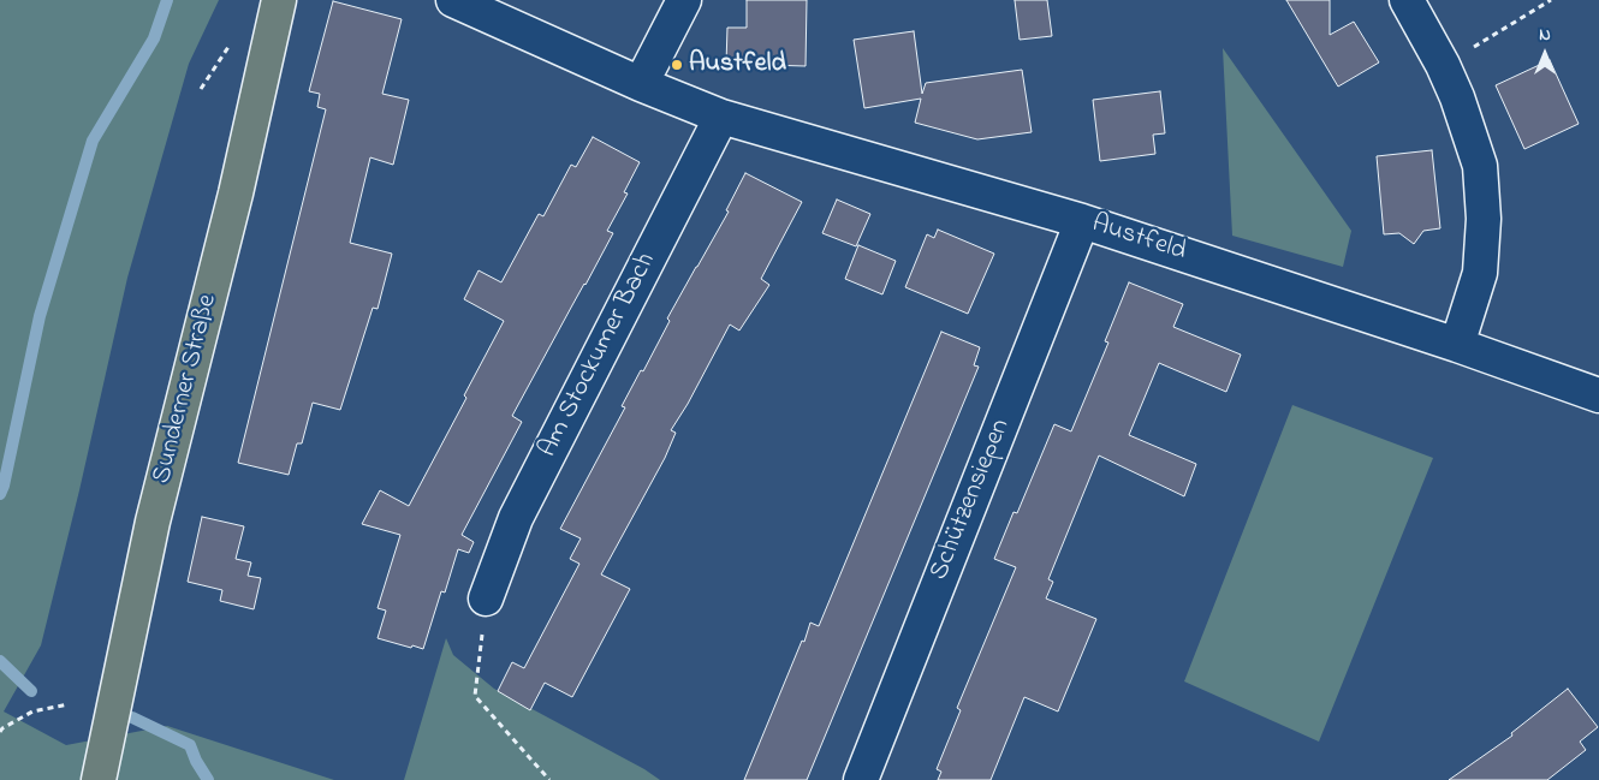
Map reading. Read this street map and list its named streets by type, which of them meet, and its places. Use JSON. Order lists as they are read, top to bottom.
{
  "streets": {
    "main road": ["Sunderner Straße"],
    "street": ["Austfeld", "Am Stockumer Bach", "Schützensiepen"]
  },
  "crossings": [
    ["Austfeld", "Am Stockumer Bach"],
    ["Austfeld", "Schützensiepen"]
  ],
  "places": ["Austfeld"],
  "north": "top"
}
